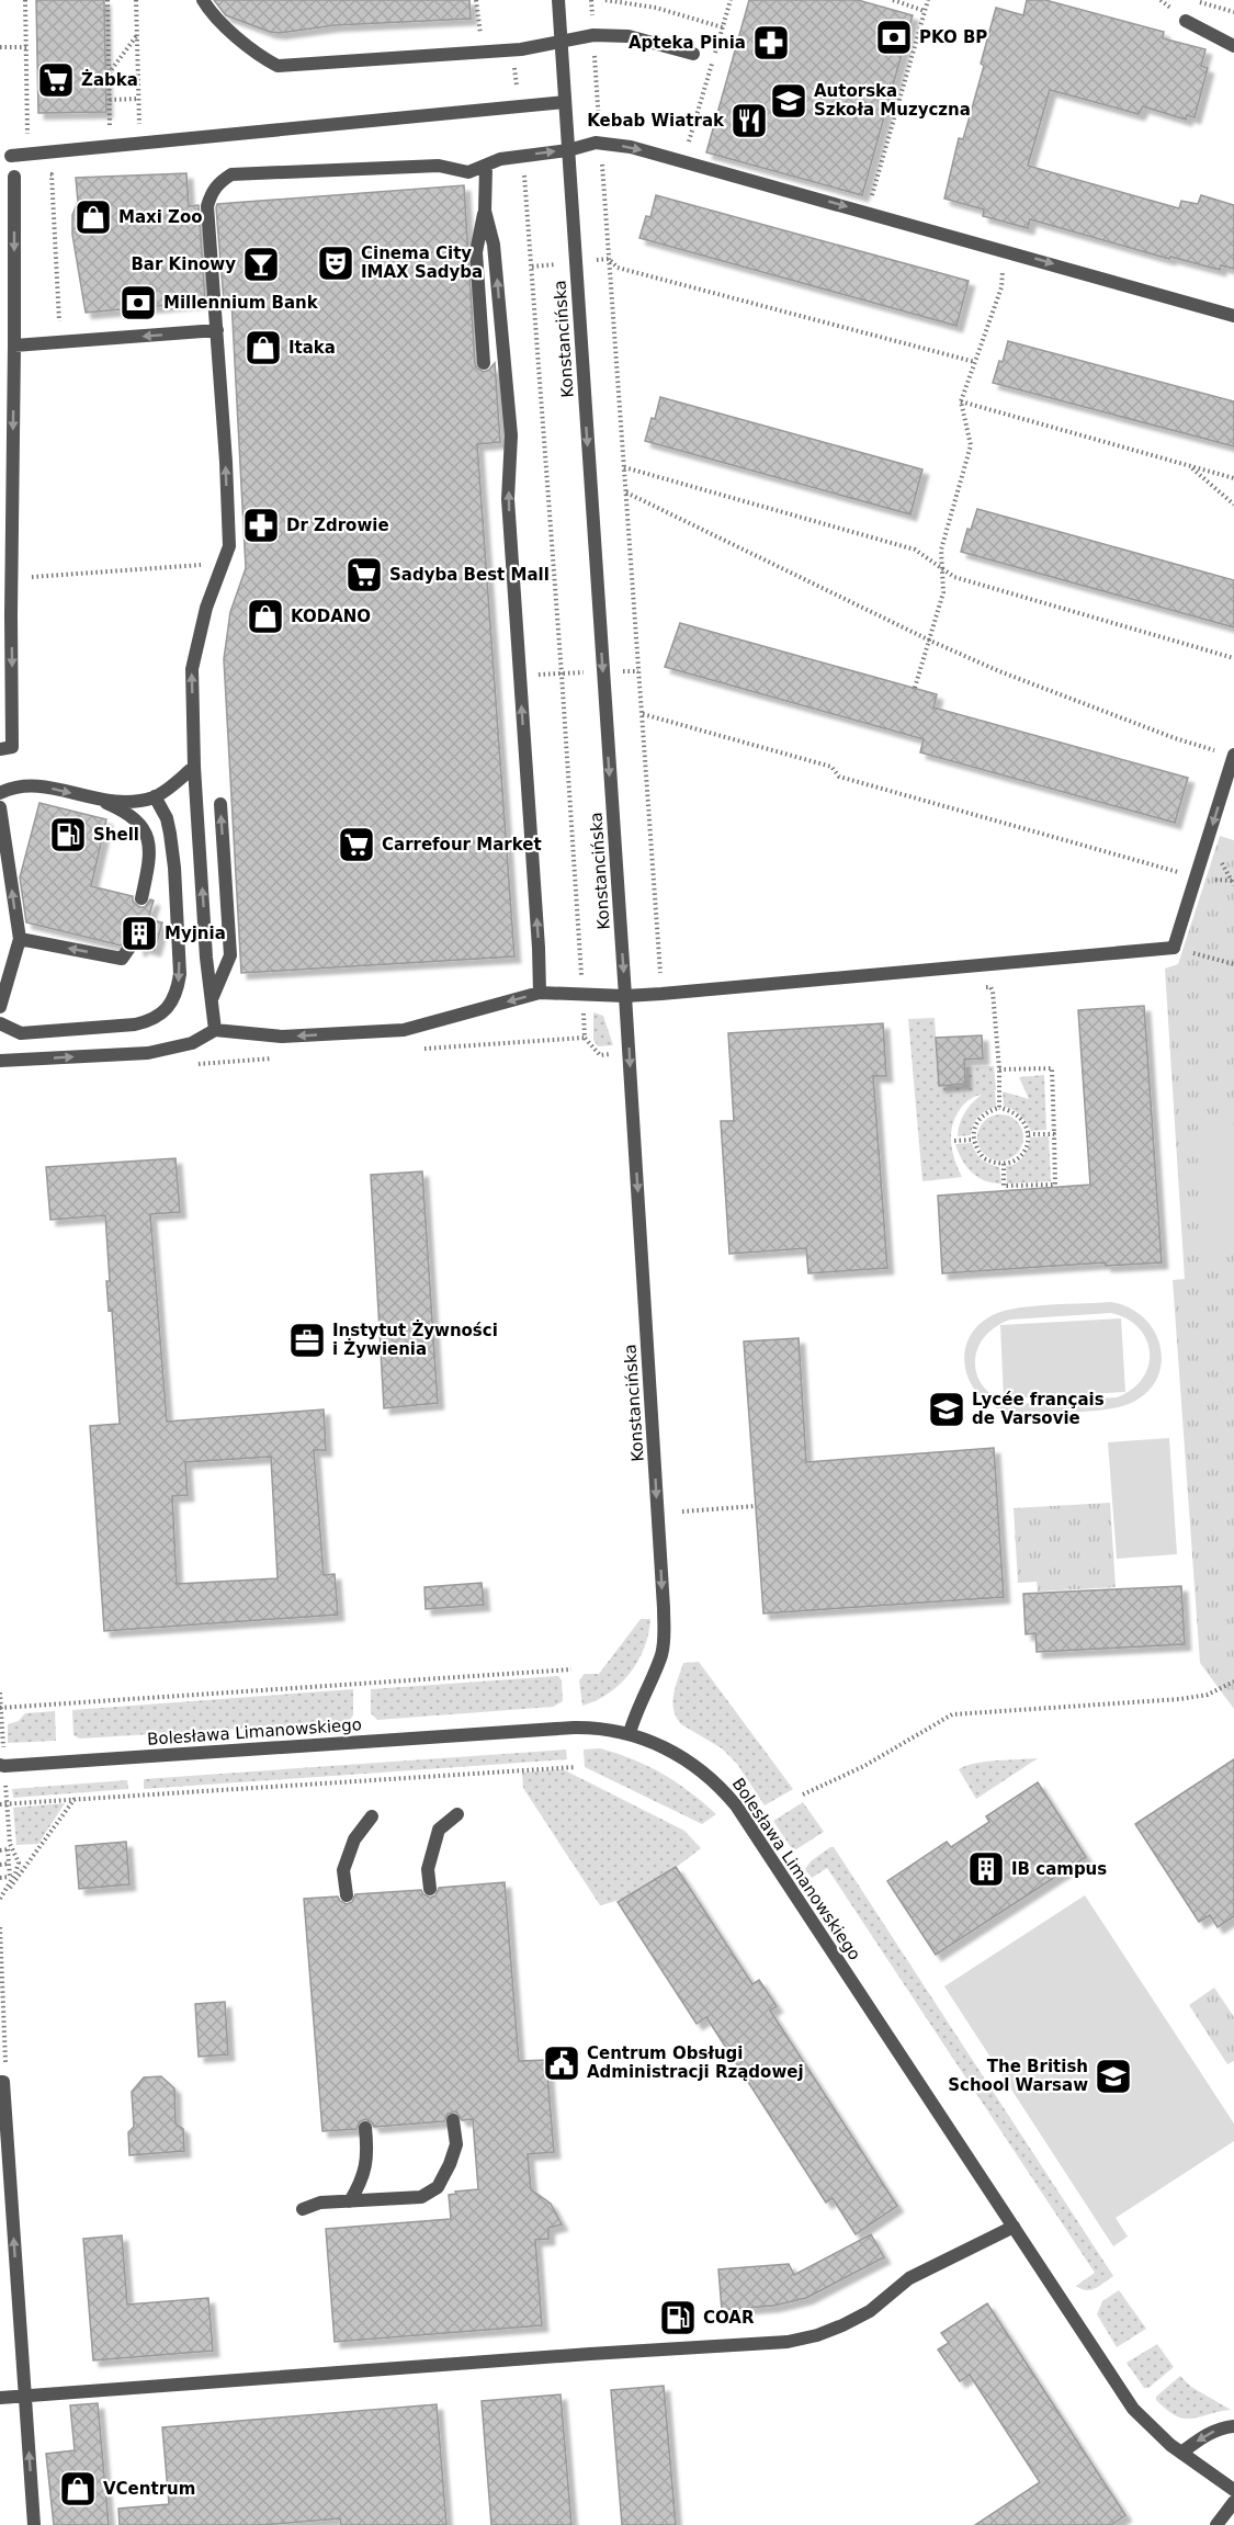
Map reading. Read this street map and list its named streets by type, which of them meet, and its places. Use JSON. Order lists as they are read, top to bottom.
{
  "streets": {
    "street": ["Konstancińska", "Bolesława Limanowskiego"]
  },
  "crossings": [
    ["Konstancińska", "Bolesława Limanowskiego"]
  ],
  "places": {
    "bank": ["PKO BP", "Millennium Bank"],
    "pharmacy": ["Apteka Pinia", "Dr Zdrowie"],
    "supermarket": ["Żabka", "Sadyba Best Mall", "Carrefour Market"],
    "school or university": ["Autorska Szkoła Muzyczna", "Lycée français de Varsovie", "The British School Warsaw"],
    "restaurant": ["Kebab Wiatrak"],
    "shop": [
      "Maxi Zoo",
      "Itaka",
      "KODANO",
      "VCentrum"
    ],
    "theatre": ["Cinema City IMAX Sadyba"],
    "bar": ["Bar Kinowy"],
    "fuel station": ["Shell", "COAR"],
    "building": ["Myjnia", "IB campus"],
    "office": ["Instytut Żywności i Żywienia"],
    "public building": ["Centrum Obsługi Administracji Rządowej"]
  }
}
